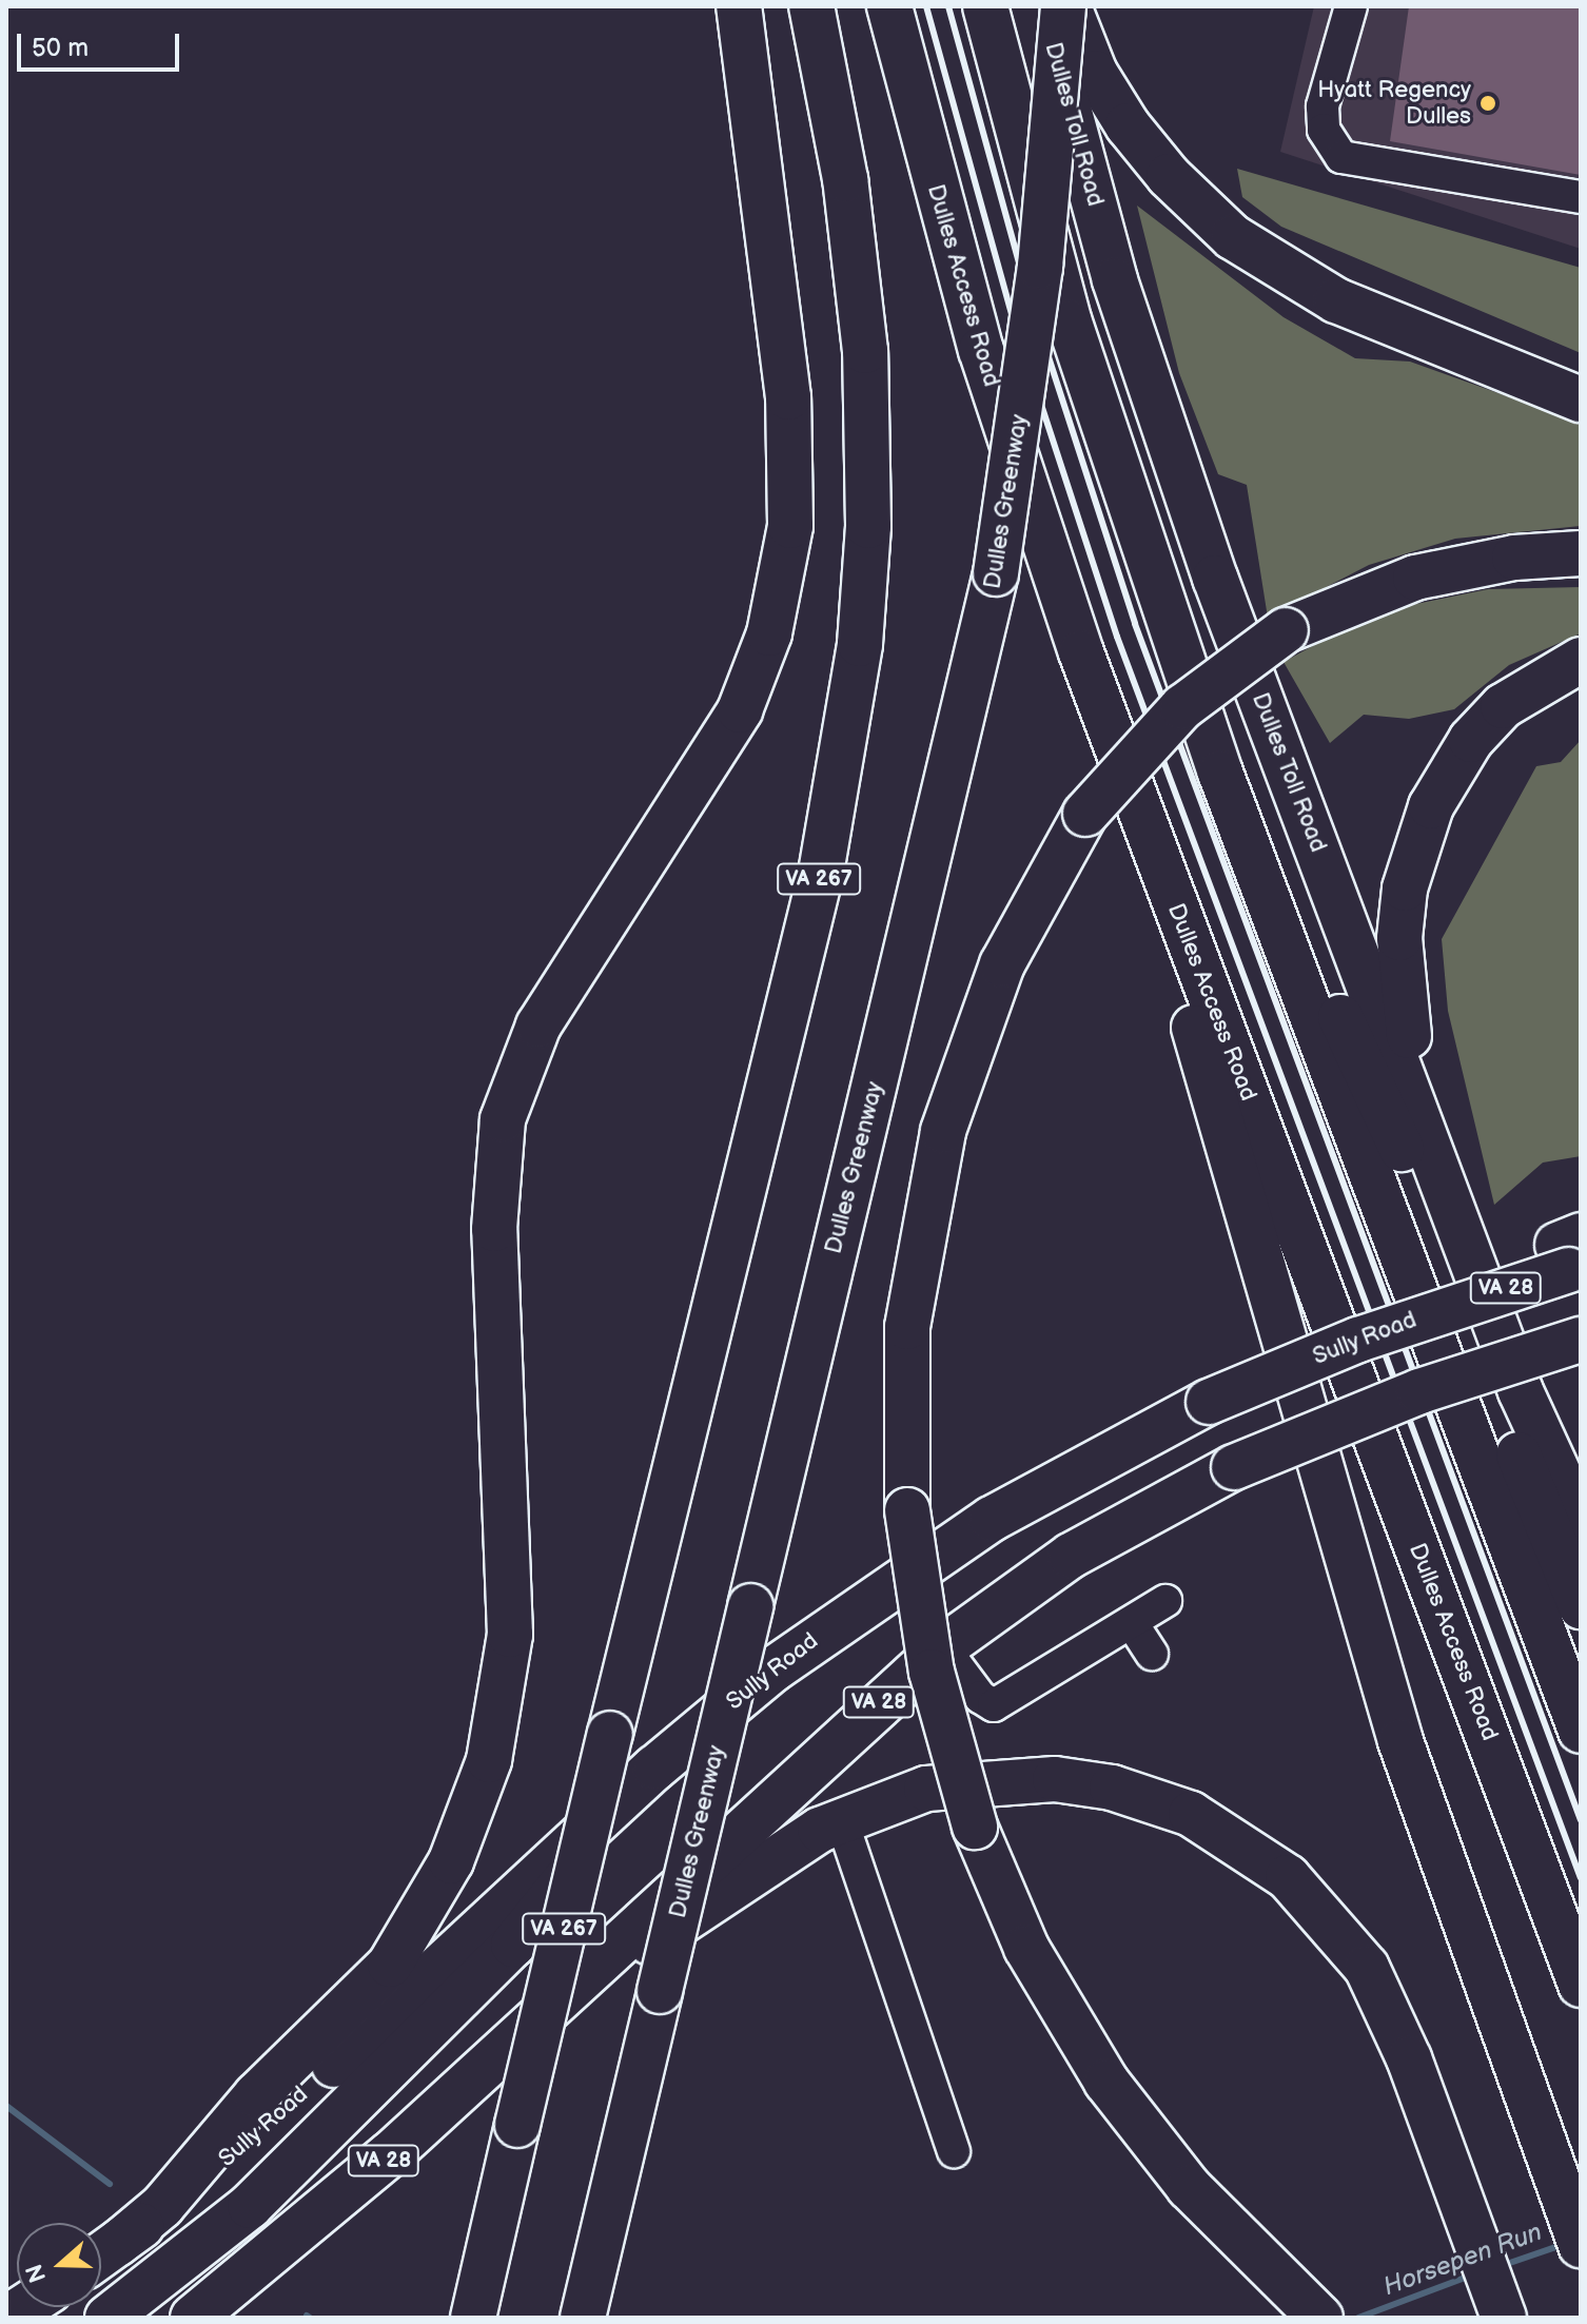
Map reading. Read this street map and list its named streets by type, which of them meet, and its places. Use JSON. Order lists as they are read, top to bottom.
{
  "streets": {
    "highway": [
      "Dulles Toll Road",
      "Dulles Access Road",
      "Dulles Greenway",
      "VA 267",
      "VA 28",
      "Sully Road"
    ]
  },
  "water": ["Horsepen Run"],
  "places": ["Hyatt Regency Dulles"],
  "scale_bar": "50 m",
  "north": "left"
}
